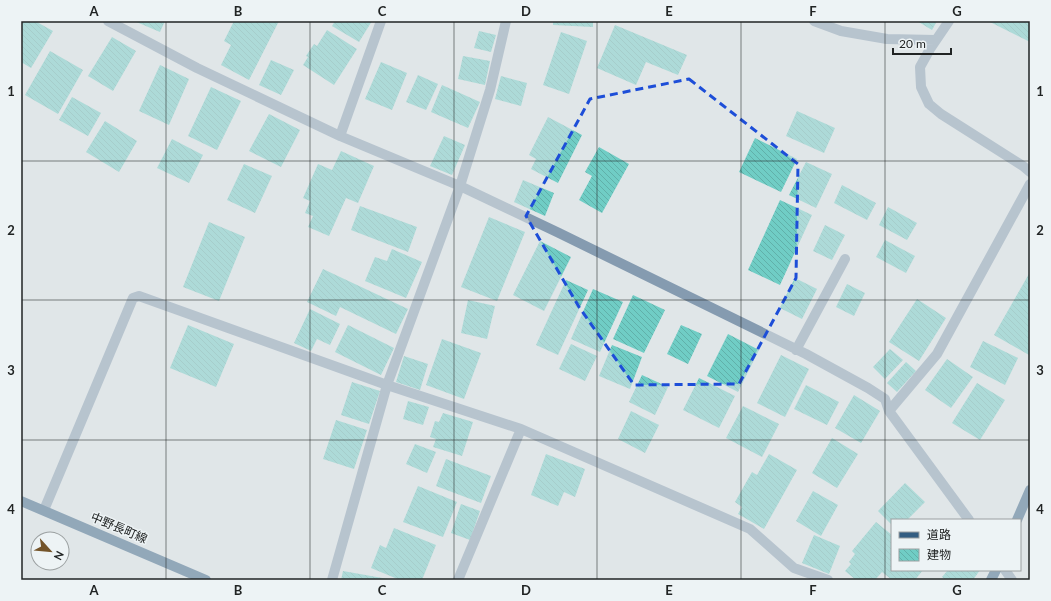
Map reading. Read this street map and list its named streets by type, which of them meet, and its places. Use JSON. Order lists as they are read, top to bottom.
{
  "streets": {
    "main road": ["中野長町線"]
  },
  "legend": ["道路", "建物"],
  "scale_bar": "20 m",
  "north": "bottom right",
  "grid": {
    "columns": [
      "A",
      "B",
      "C",
      "D",
      "E",
      "F",
      "G"
    ],
    "rows": [
      "1",
      "2",
      "3",
      "4"
    ]
  }
}
